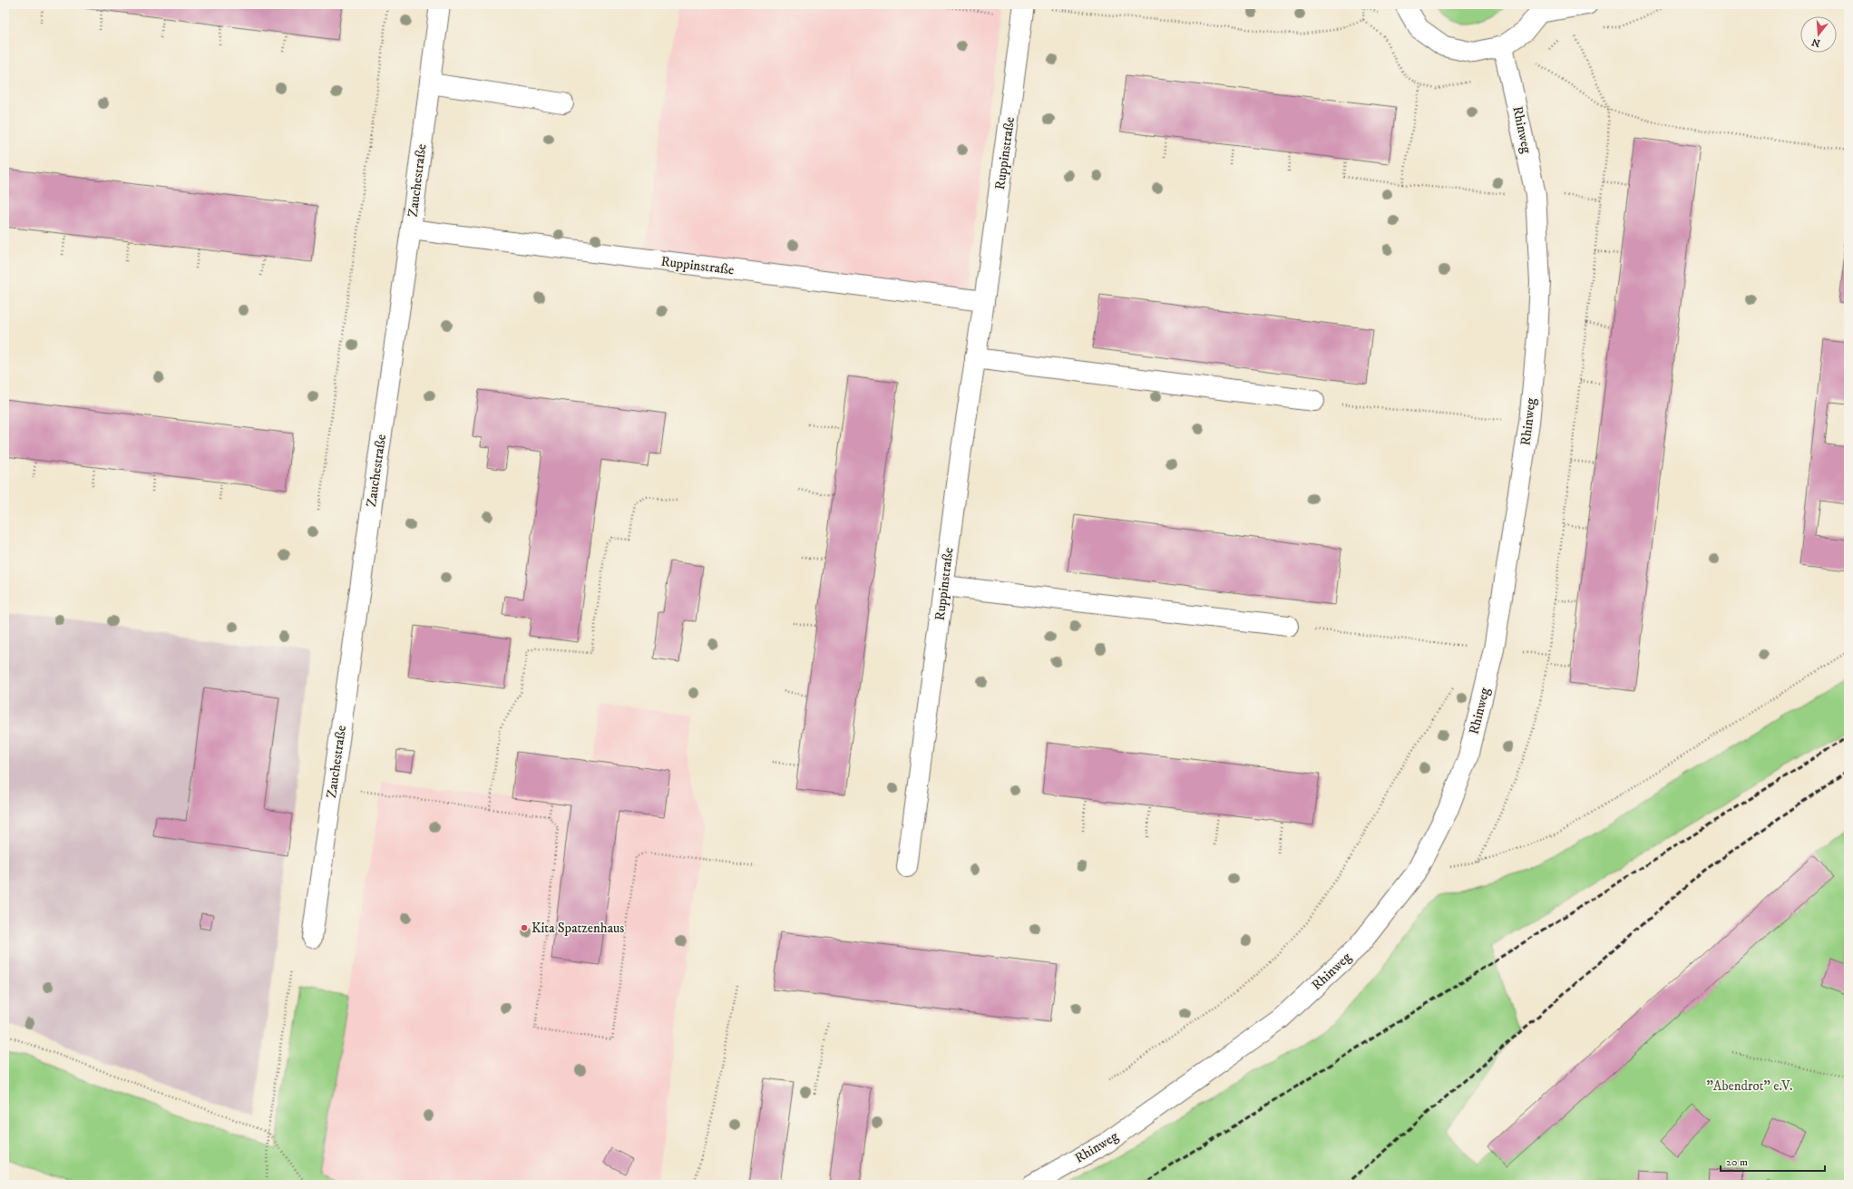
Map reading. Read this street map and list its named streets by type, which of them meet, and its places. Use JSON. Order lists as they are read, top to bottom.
{
  "streets": {
    "street": ["Rhinweg", "Ruppinstraße", "Zauchestraße"]
  },
  "crossings": [
    ["Ruppinstraße", "Zauchestraße"]
  ],
  "parks": ["\"Abendrot\" e.V."],
  "places": ["Kita Spatzenhaus"],
  "scale_bar": "20 m",
  "north": "bottom"
}
